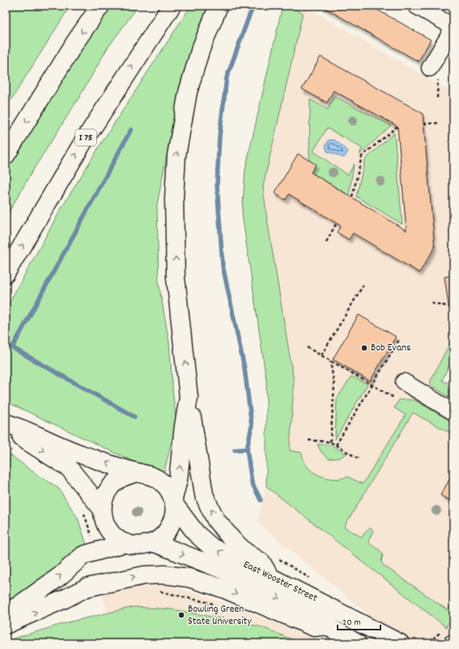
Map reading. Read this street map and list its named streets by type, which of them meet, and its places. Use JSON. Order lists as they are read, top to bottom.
{
  "streets": {
    "main road": ["I 75", "East Wooster Street"]
  },
  "places": ["Bob Evans", "Bowling Green State University"],
  "scale_bar": "20 m"
}
